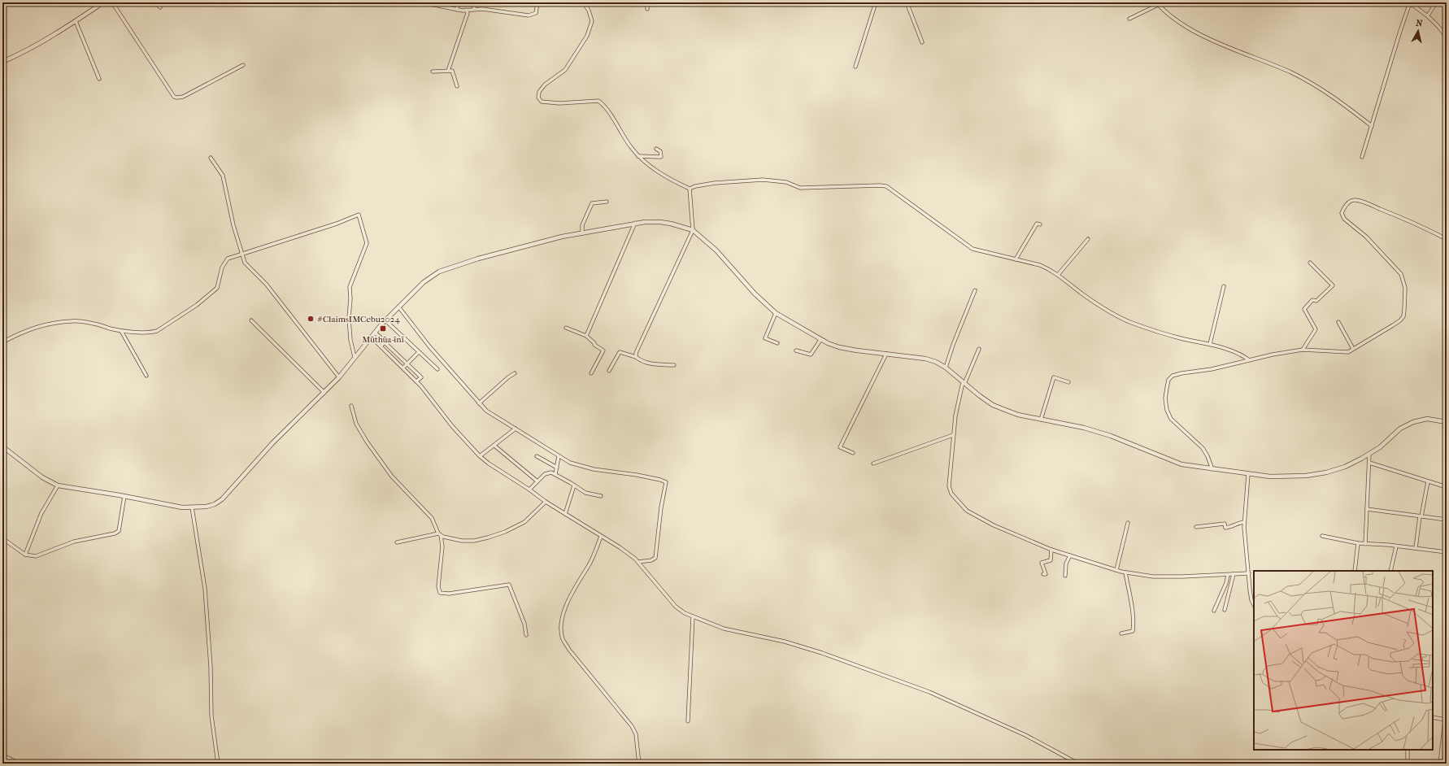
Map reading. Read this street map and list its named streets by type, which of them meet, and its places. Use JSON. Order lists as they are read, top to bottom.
{
  "places": {
    "other": ["#ClaimsIMCebu2024"],
    "transit": ["Mũthũa-ĩnĩ"]
  },
  "north": "top"
}
